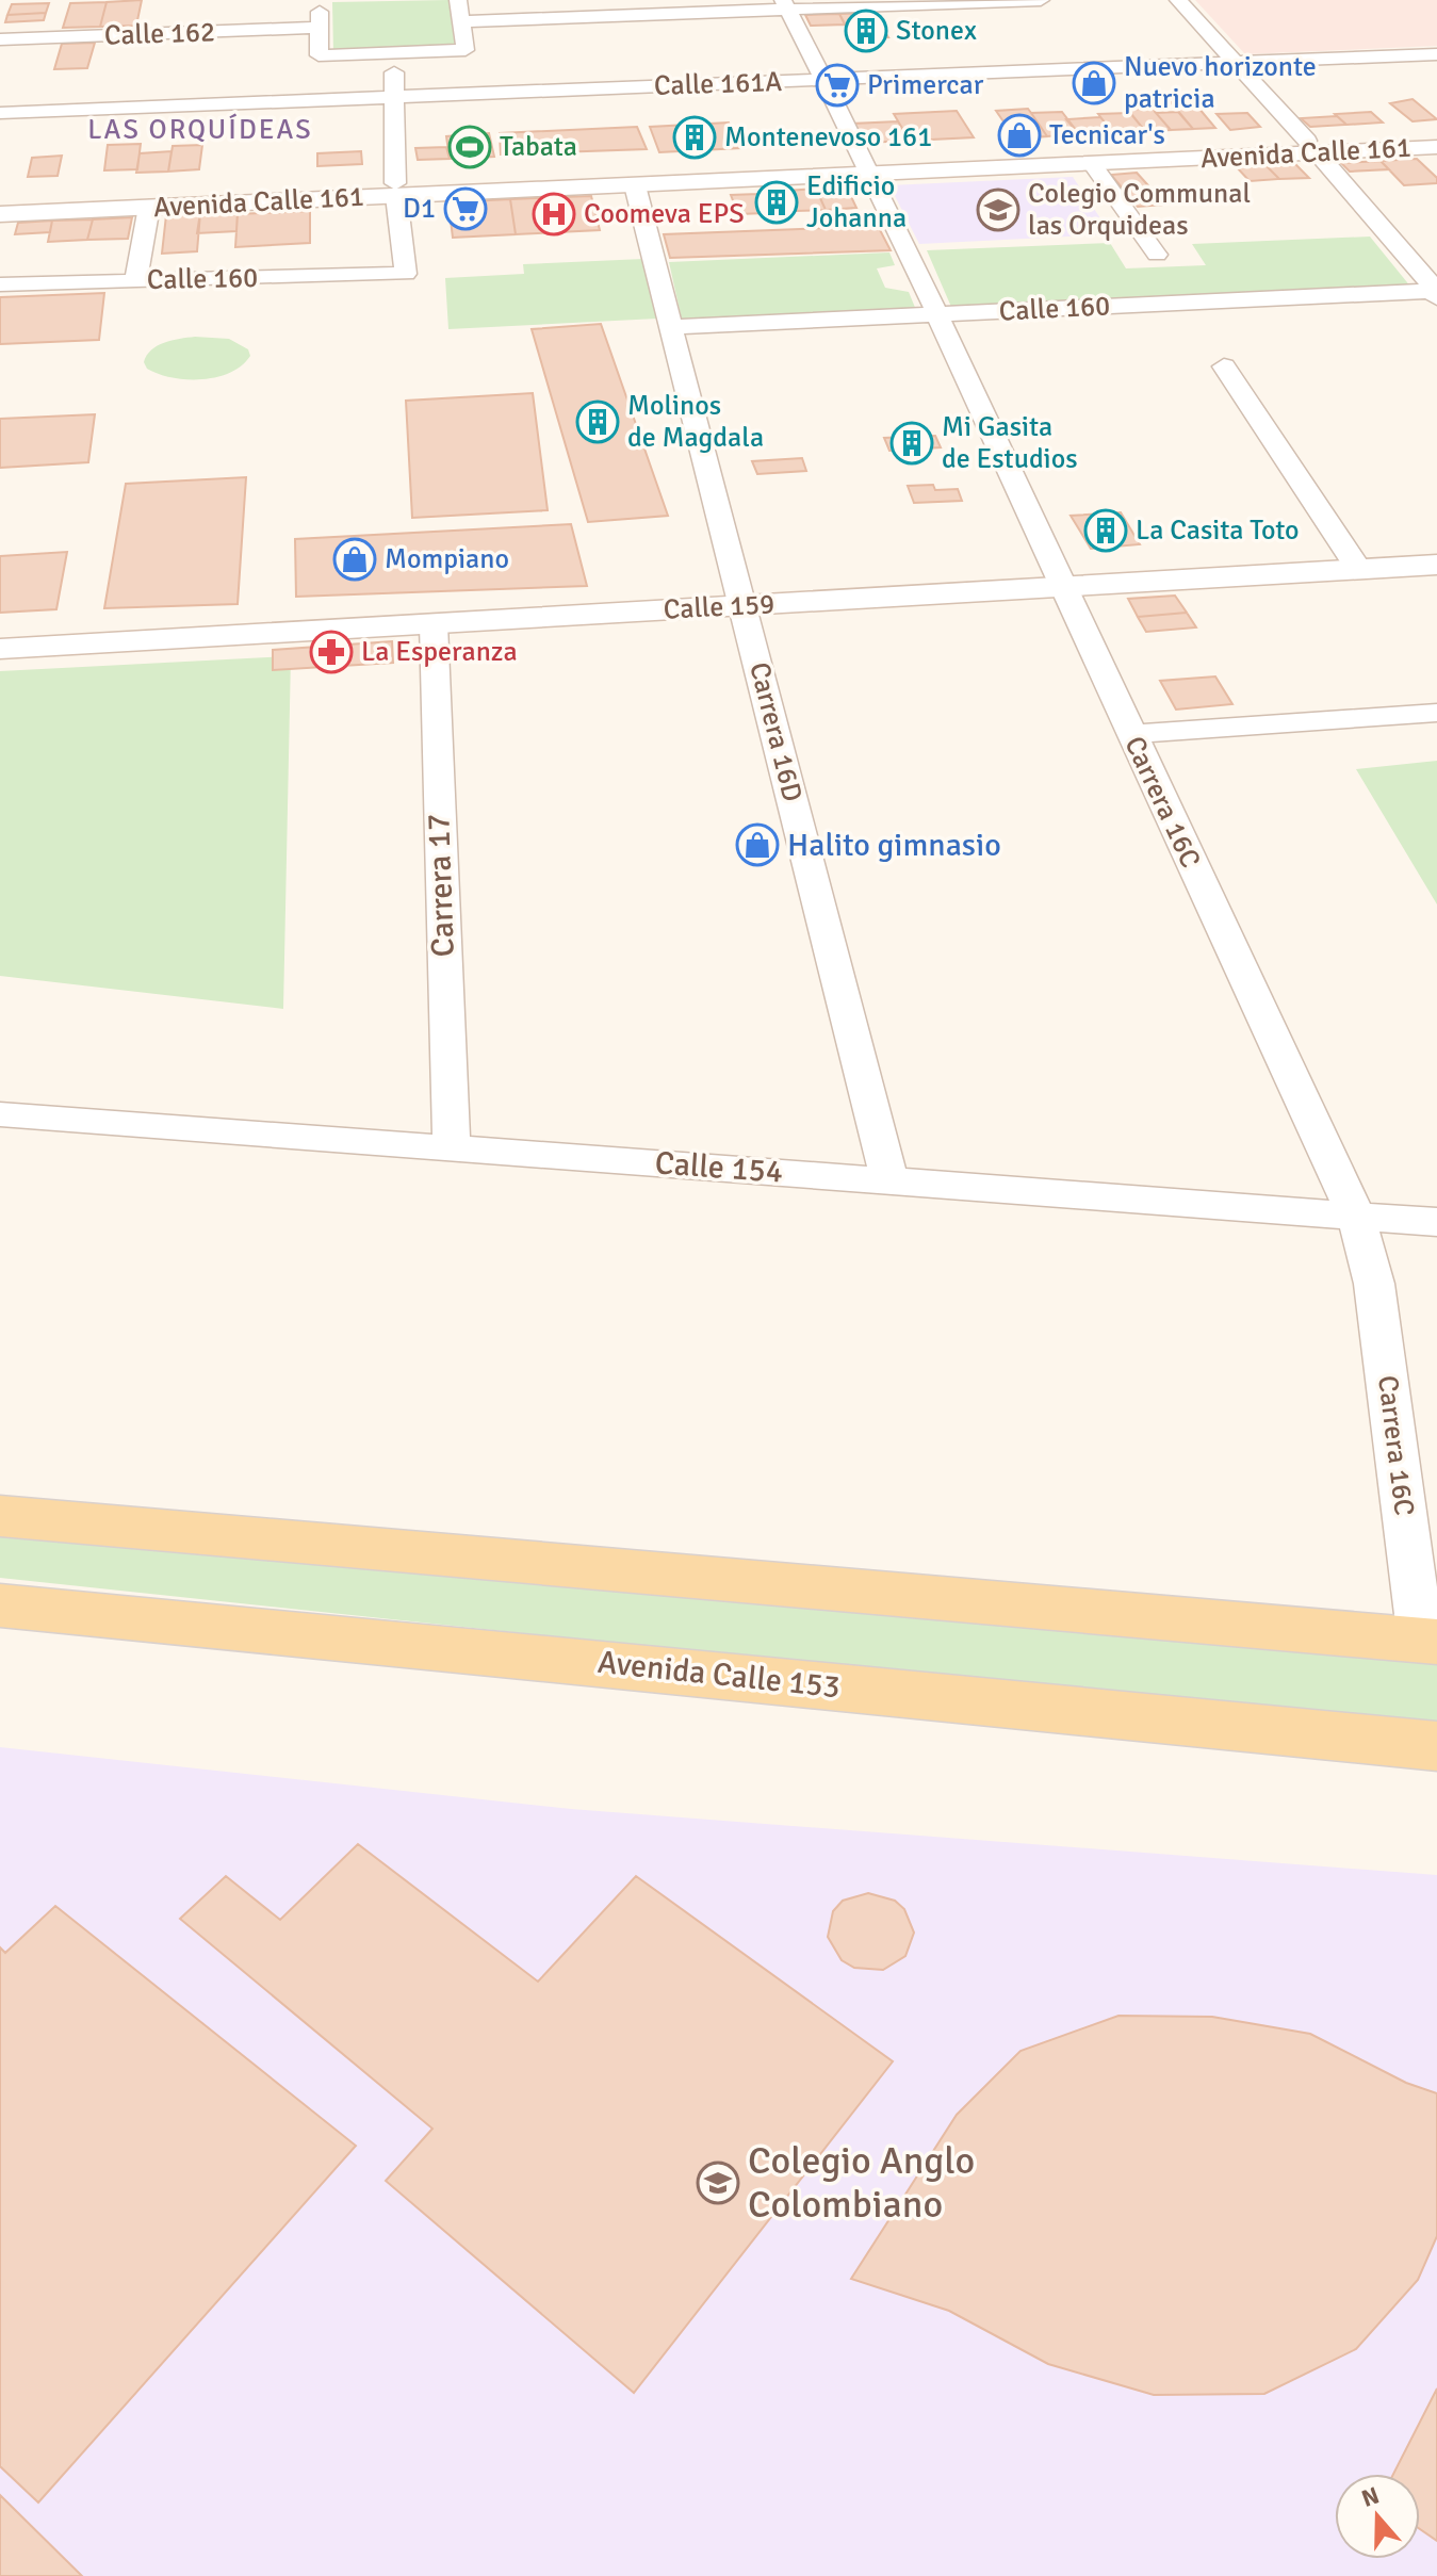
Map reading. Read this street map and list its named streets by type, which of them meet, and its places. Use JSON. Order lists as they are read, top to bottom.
{
  "streets": {
    "main road": ["Avenida Calle 161", "Calle 159", "Avenida Calle 153"],
    "street": [
      "Calle 162",
      "Calle 161A",
      "Calle 160",
      "Carrera 16D",
      "Carrera 16C",
      "Carrera 17",
      "Calle 154"
    ]
  },
  "crossings": [
    ["Calle 161A", "Carrera 16C"],
    ["Avenida Calle 161", "Calle 160"],
    ["Avenida Calle 161", "Carrera 16D"],
    ["Avenida Calle 161", "Carrera 16C"],
    ["Calle 160", "Carrera 16D"],
    ["Calle 160", "Carrera 16C"],
    ["Calle 159", "Carrera 16D"],
    ["Calle 159", "Carrera 16C"],
    ["Calle 159", "Carrera 17"],
    ["Carrera 16D", "Calle 154"],
    ["Carrera 16C", "Calle 154"],
    ["Carrera 17", "Calle 154"]
  ],
  "districts": ["LAS ORQUÍDEAS"],
  "places": {
    "building": [
      "Stonex",
      "Montenevoso 161",
      "Edificio Johanna",
      "Molinos de Magdala",
      "Mi Gasita de Estudios",
      "La Casita Toto"
    ],
    "shop": [
      "Nuevo horizonte patricia",
      "Tecnicar's",
      "Mompiano",
      "Halito gimnasio"
    ],
    "supermarket": ["Primercar", "D1"],
    "sports": ["Tabata"],
    "school or university": ["Colegio Communal las Orquideas", "Colegio Anglo Colombiano"],
    "hospital": ["Coomeva EPS"],
    "pharmacy": ["La Esperanza"]
  },
  "north": "top"
}
